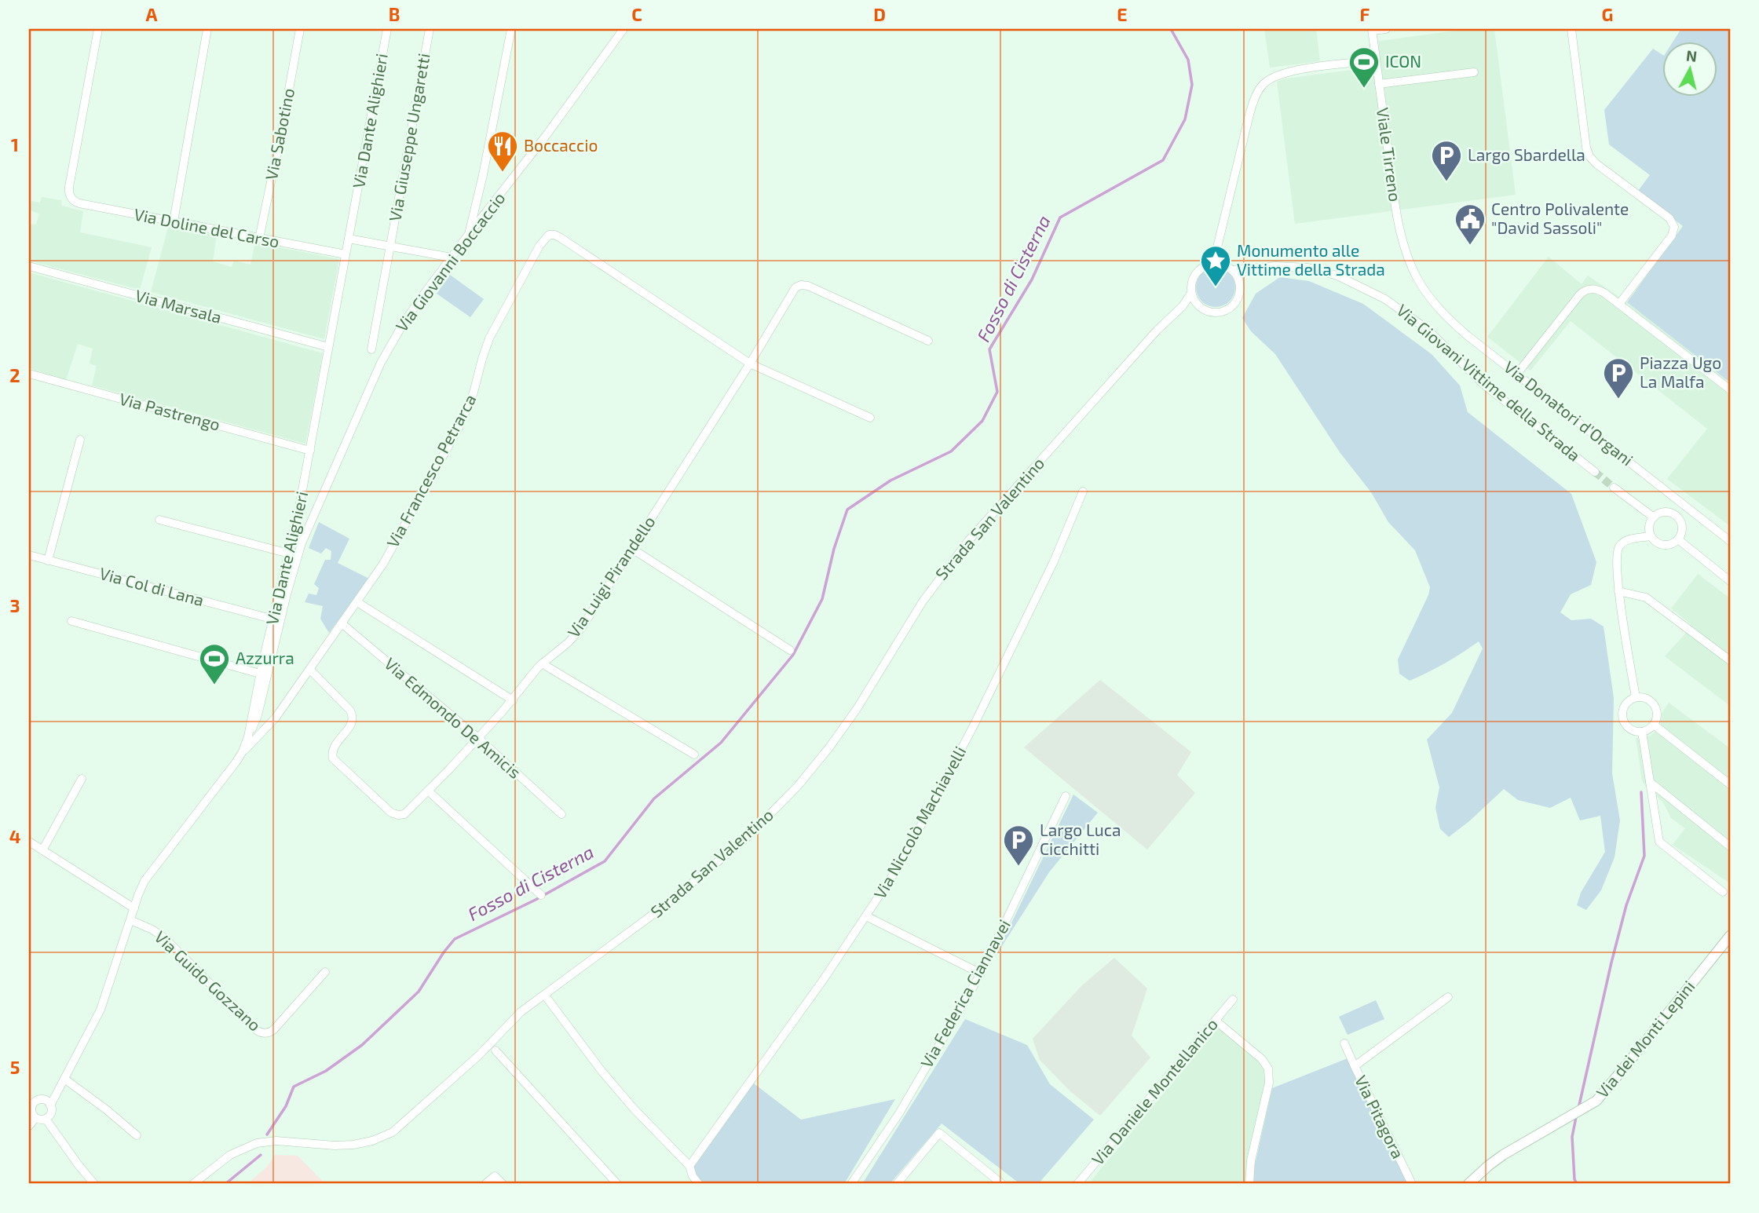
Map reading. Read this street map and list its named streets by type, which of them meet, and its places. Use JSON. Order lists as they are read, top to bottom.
{
  "streets": {
    "street": [
      "Via Dante Alighieri",
      "Via Sabotino",
      "Via Giuseppe Ungaretti",
      "Viale Tirreno",
      "Via Doline del Carso",
      "Via Giovanni Boccaccio",
      "Via Marsala",
      "Via Giovani Vittime della Strada",
      "Via Pastrengo",
      "Via Donatori d'Organi",
      "Via Francesco Petrarca",
      "Strada San Valentino",
      "Via Luigi Pirandello",
      "Via Col di Lana",
      "Via Edmondo De Amicis",
      "Via Niccolò Machiavelli",
      "Via Guido Gozzano",
      "Via Federica Ciannavei",
      "Via dei Monti Lepini",
      "Via Daniele Montellanico",
      "Via Pitagora"
    ]
  },
  "crossings": [
    ["Via Dante Alighieri", "Via Doline del Carso"],
    ["Via Dante Alighieri", "Via Giovanni Boccaccio"],
    ["Via Dante Alighieri", "Via Marsala"],
    ["Via Dante Alighieri", "Via Pastrengo"],
    ["Via Dante Alighieri", "Via Francesco Petrarca"],
    ["Via Dante Alighieri", "Via Col di Lana"],
    ["Via Dante Alighieri", "Via Guido Gozzano"],
    ["Via Sabotino", "Via Doline del Carso"],
    ["Viale Tirreno", "Via Donatori d'Organi"],
    ["Via Giovani Vittime della Strada", "Strada San Valentino"],
    ["Via Francesco Petrarca", "Via Luigi Pirandello"],
    ["Via Francesco Petrarca", "Via Edmondo De Amicis"],
    ["Via Luigi Pirandello", "Via Edmondo De Amicis"]
  ],
  "water": ["Fosso di Cisterna"],
  "places": {
    "sports": ["ICON", "Azzurra"],
    "restaurant": ["Boccaccio"],
    "parking": ["Largo Sbardella", "Piazza Ugo La Malfa", "Largo Luca Cicchitti"],
    "public building": ["Centro Polivalente \"David Sassoli\""],
    "place": ["Monumento alle Vittime della Strada"]
  },
  "north": "top",
  "grid": {
    "columns": [
      "A",
      "B",
      "C",
      "D",
      "E",
      "F",
      "G"
    ],
    "rows": [
      "1",
      "2",
      "3",
      "4",
      "5"
    ]
  }
}
